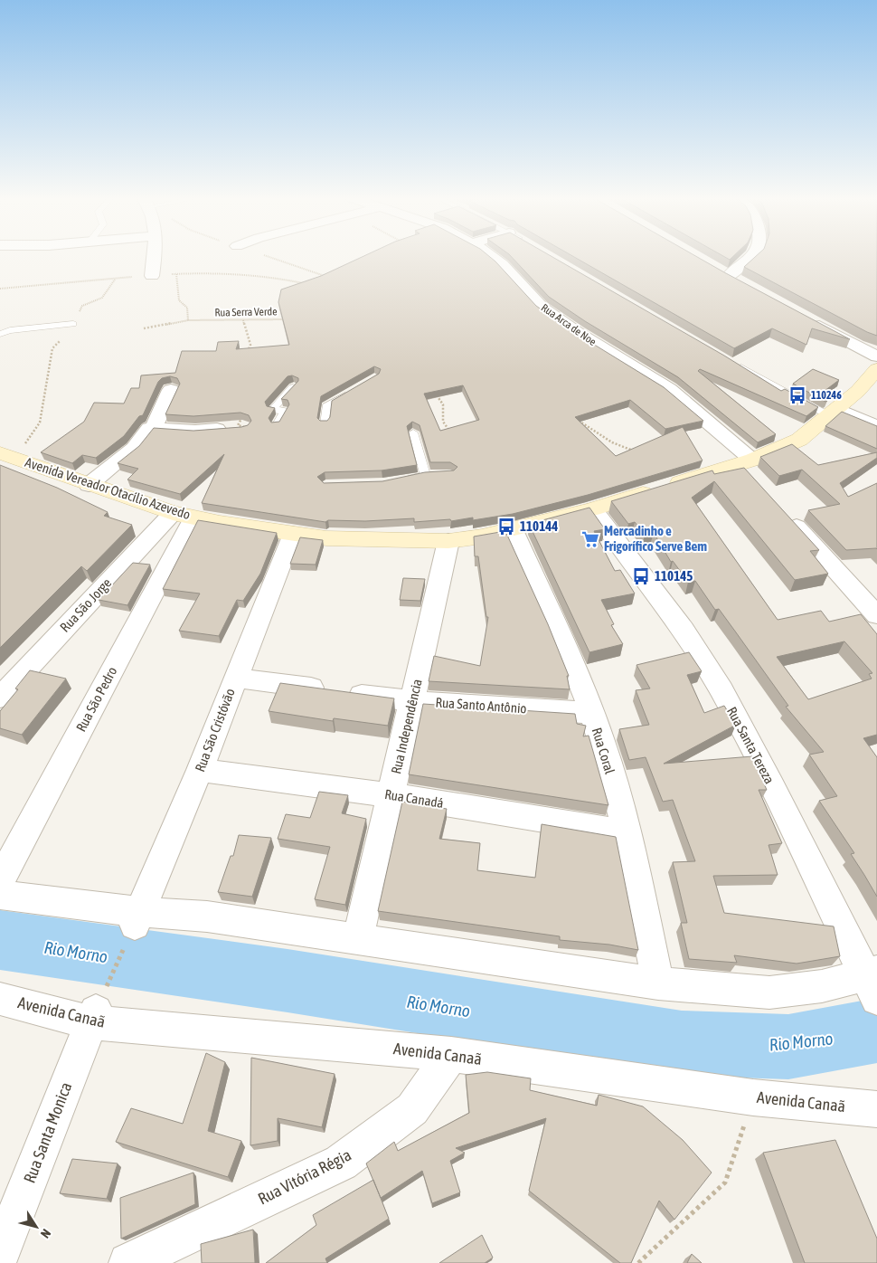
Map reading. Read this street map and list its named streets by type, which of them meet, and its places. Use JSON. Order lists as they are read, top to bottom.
{
  "streets": {
    "main road": ["Avenida Vereador Otacílio Azevedo"],
    "street": [
      "Rua Arca de Noe",
      "Rua São Jorge",
      "Rua São Pedro",
      "Rua Santo Antônio",
      "Rua Independência",
      "Rua São Cristóvão",
      "Rua Santa Tereza",
      "Rua Coral",
      "Rua Canadá",
      "Avenida Canaã",
      "Rua Santa Monica",
      "Rua Vitória Régia"
    ],
    "path": ["Rua Serra Verde"]
  },
  "crossings": [
    ["Rua Arca de Noe", "Avenida Vereador Otacílio Azevedo"],
    ["Avenida Vereador Otacílio Azevedo", "Rua São Jorge"],
    ["Avenida Vereador Otacílio Azevedo", "Rua São Pedro"],
    ["Avenida Vereador Otacílio Azevedo", "Rua Independência"],
    ["Avenida Vereador Otacílio Azevedo", "Rua São Cristóvão"],
    ["Avenida Vereador Otacílio Azevedo", "Rua Santa Tereza"],
    ["Avenida Vereador Otacílio Azevedo", "Rua Coral"],
    ["Rua São Jorge", "Rua São Pedro"],
    ["Rua Santo Antônio", "Rua Independência"],
    ["Rua Santo Antônio", "Rua São Cristóvão"],
    ["Rua Santo Antônio", "Rua Coral"],
    ["Rua Independência", "Rua Canadá"],
    ["Rua São Cristóvão", "Rua Canadá"],
    ["Rua Coral", "Rua Canadá"],
    ["Avenida Canaã", "Rua Santa Monica"],
    ["Avenida Canaã", "Rua Vitória Régia"]
  ],
  "water": ["Rio Morno"],
  "places": {
    "bus stop": ["110246", "110144", "110145"],
    "supermarket": ["Mercadinho e Frigorífico Serve Bem"]
  },
  "north": "bottom right"
}
